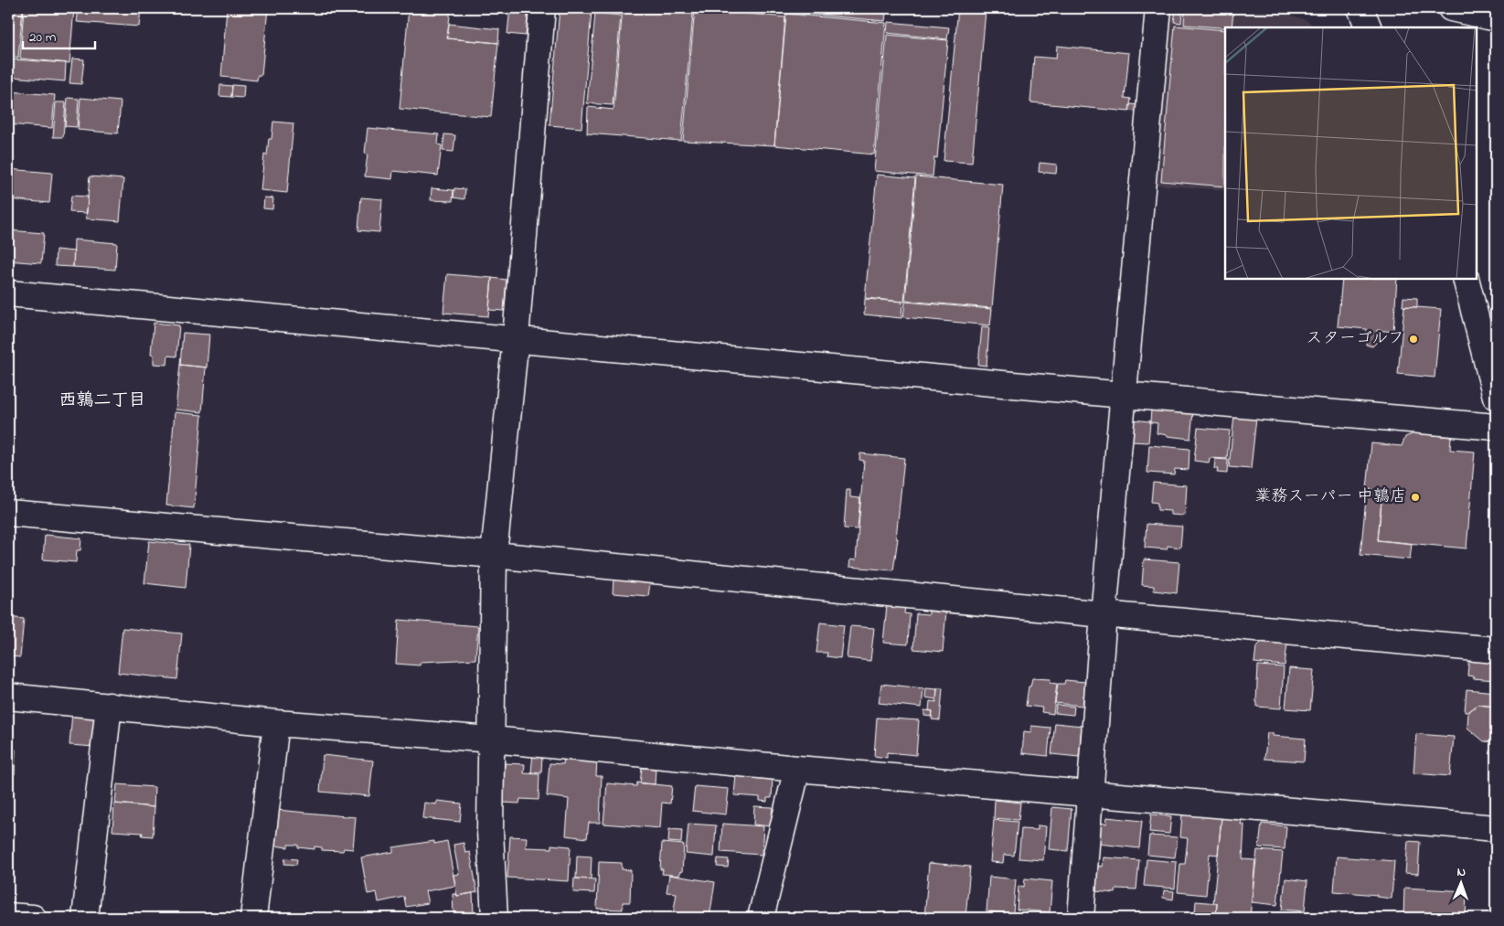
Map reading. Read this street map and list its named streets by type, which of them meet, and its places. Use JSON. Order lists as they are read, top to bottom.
{
  "districts": ["西鶉二丁目"],
  "places": ["スターゴルフ", "業務スーパー 中鶉店"],
  "scale_bar": "20 m",
  "north": "top"
}
